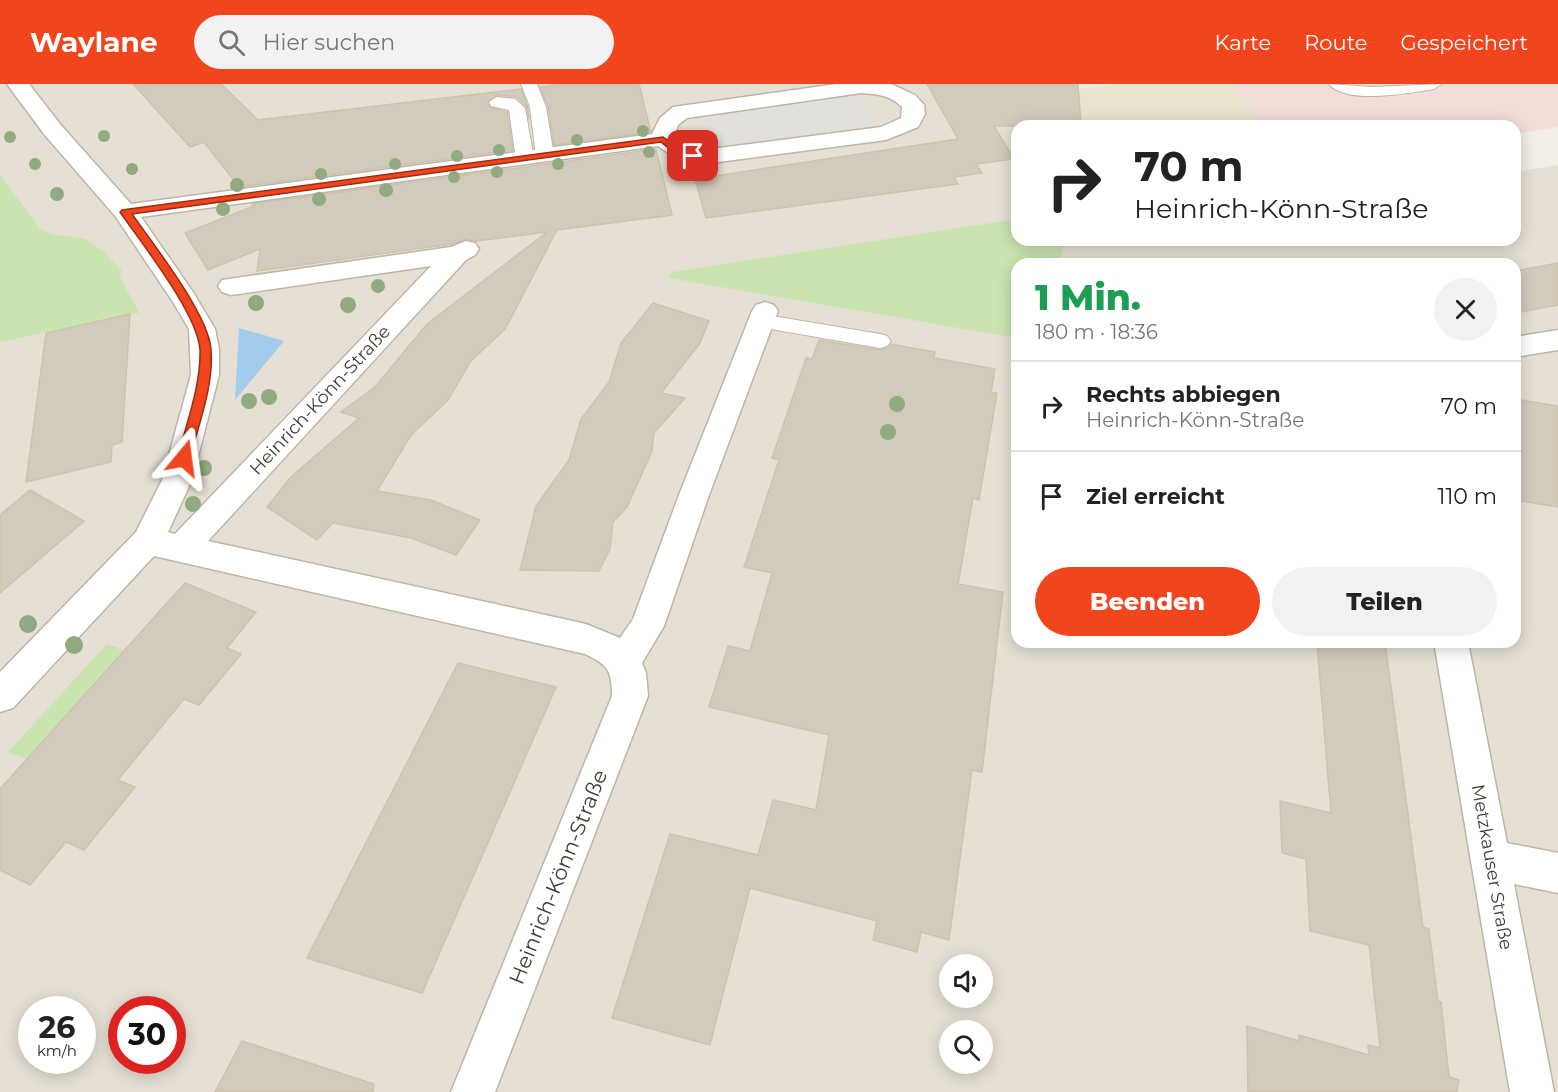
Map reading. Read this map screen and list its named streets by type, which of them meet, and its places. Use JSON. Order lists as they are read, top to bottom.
{
  "streets": {
    "street": ["Heinrich-Könn-Straße", "Metzkauser Straße"]
  },
  "page": {
    "header": "Waylane",
    "search": "Hier suchen",
    "nav": ["Karte", "Route", "Gespeichert"],
    "turn": ["70 m", "Heinrich-Könn-Straße"],
    "heading": ["1 Min.", "180 m · 18:36"],
    "list": [
      {
        "name": "Rechts abbiegen",
        "note": "Heinrich-Könn-Straße",
        "value": "70 m"
      },
      {
        "name": "Ziel erreicht",
        "value": "110 m"
      }
    ],
    "buttons": ["Beenden", "Teilen"],
    "speed": "26 km/h",
    "limit": "30"
  }
}
